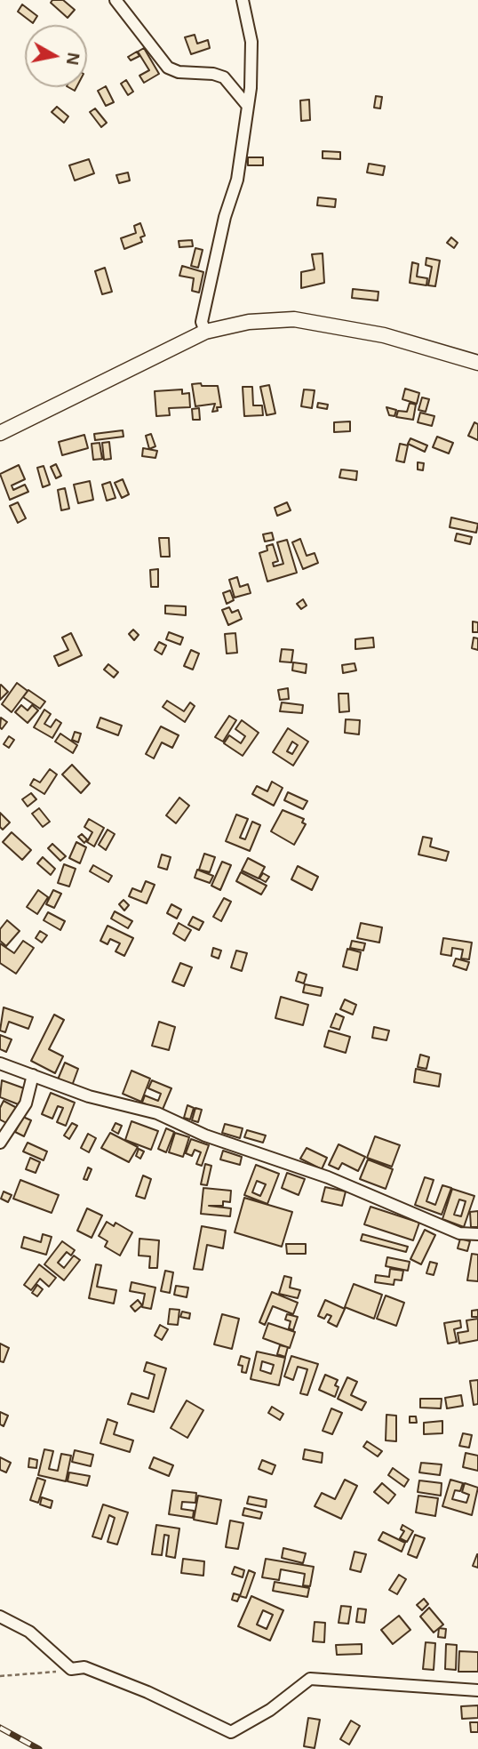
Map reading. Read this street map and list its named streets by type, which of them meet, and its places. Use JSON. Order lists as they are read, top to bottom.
{
  "north": "right"
}
